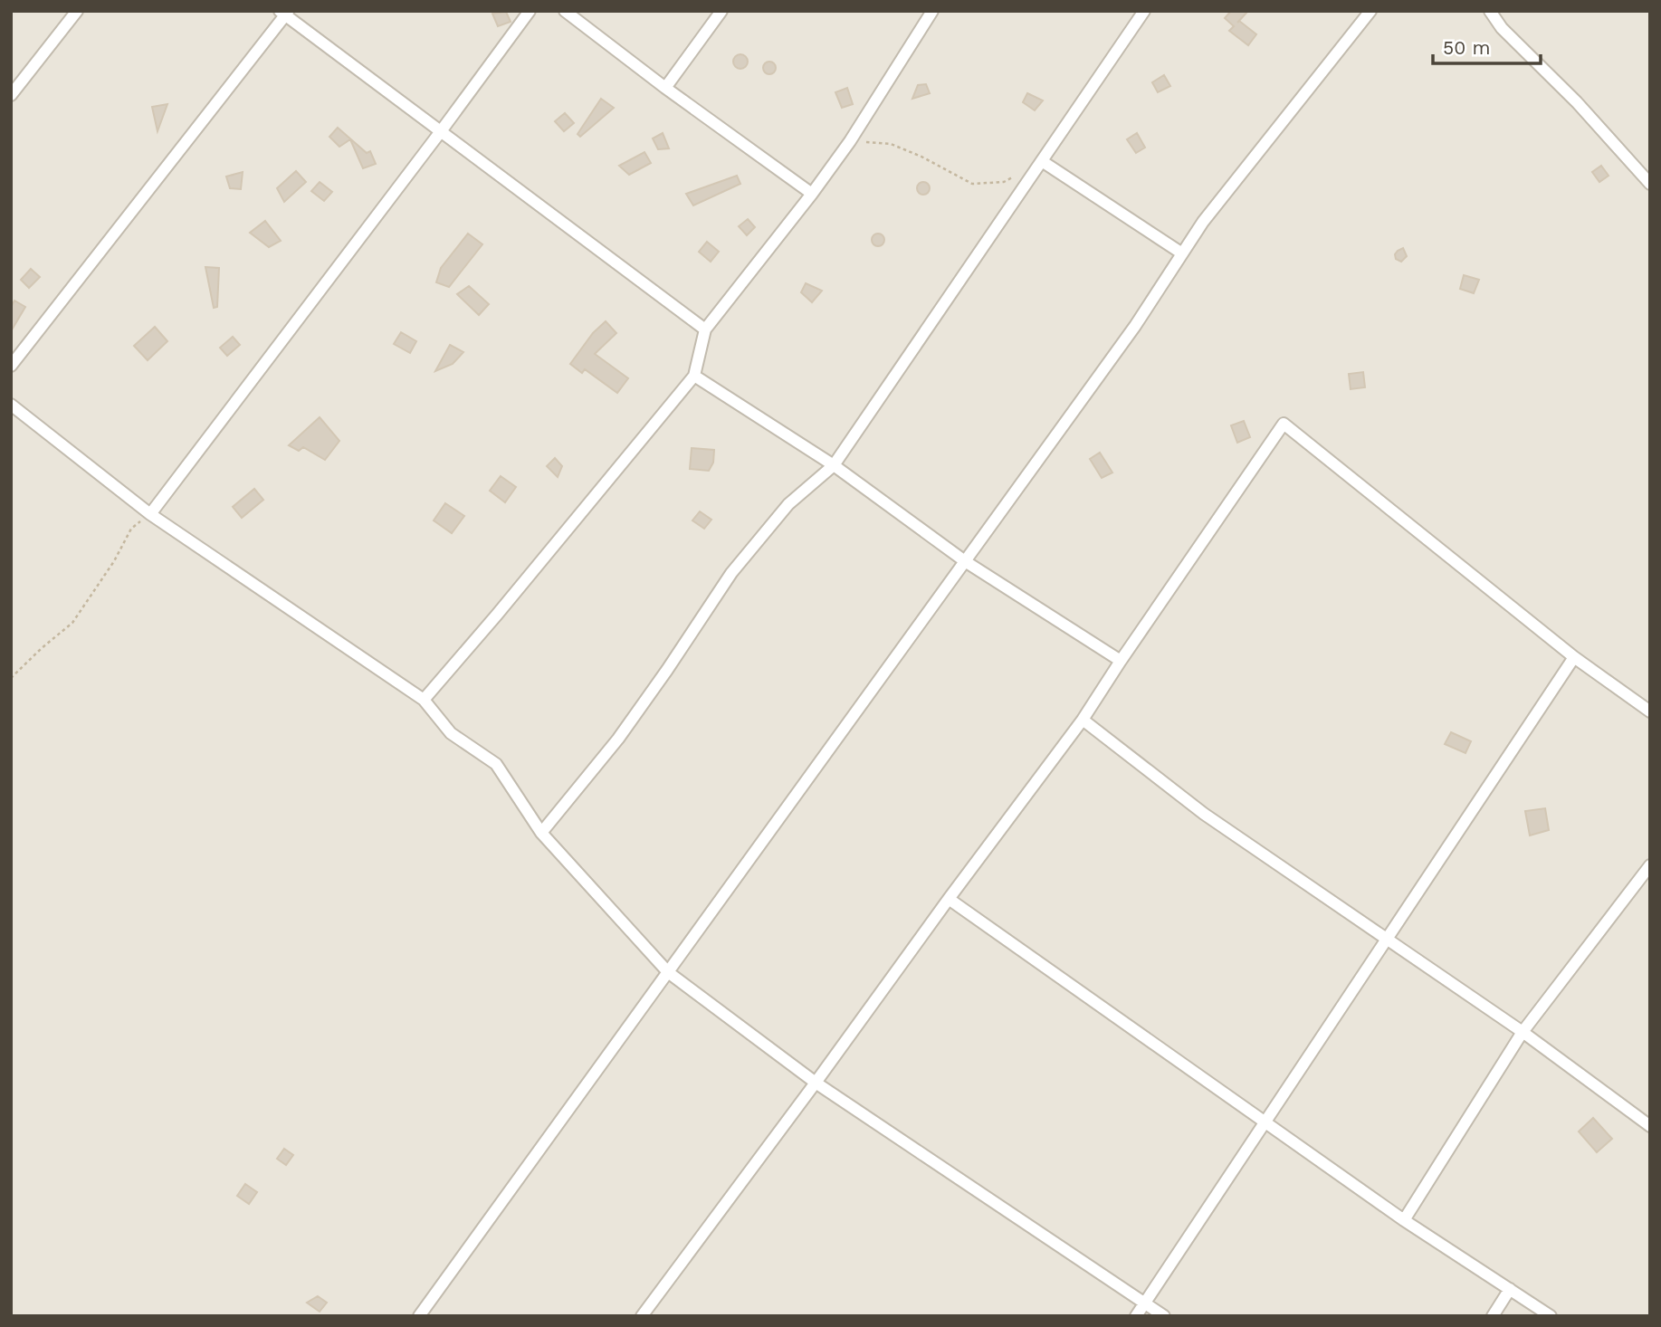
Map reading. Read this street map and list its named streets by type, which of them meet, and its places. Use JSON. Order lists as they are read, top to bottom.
{
  "scale_bar": "50 m"
}
